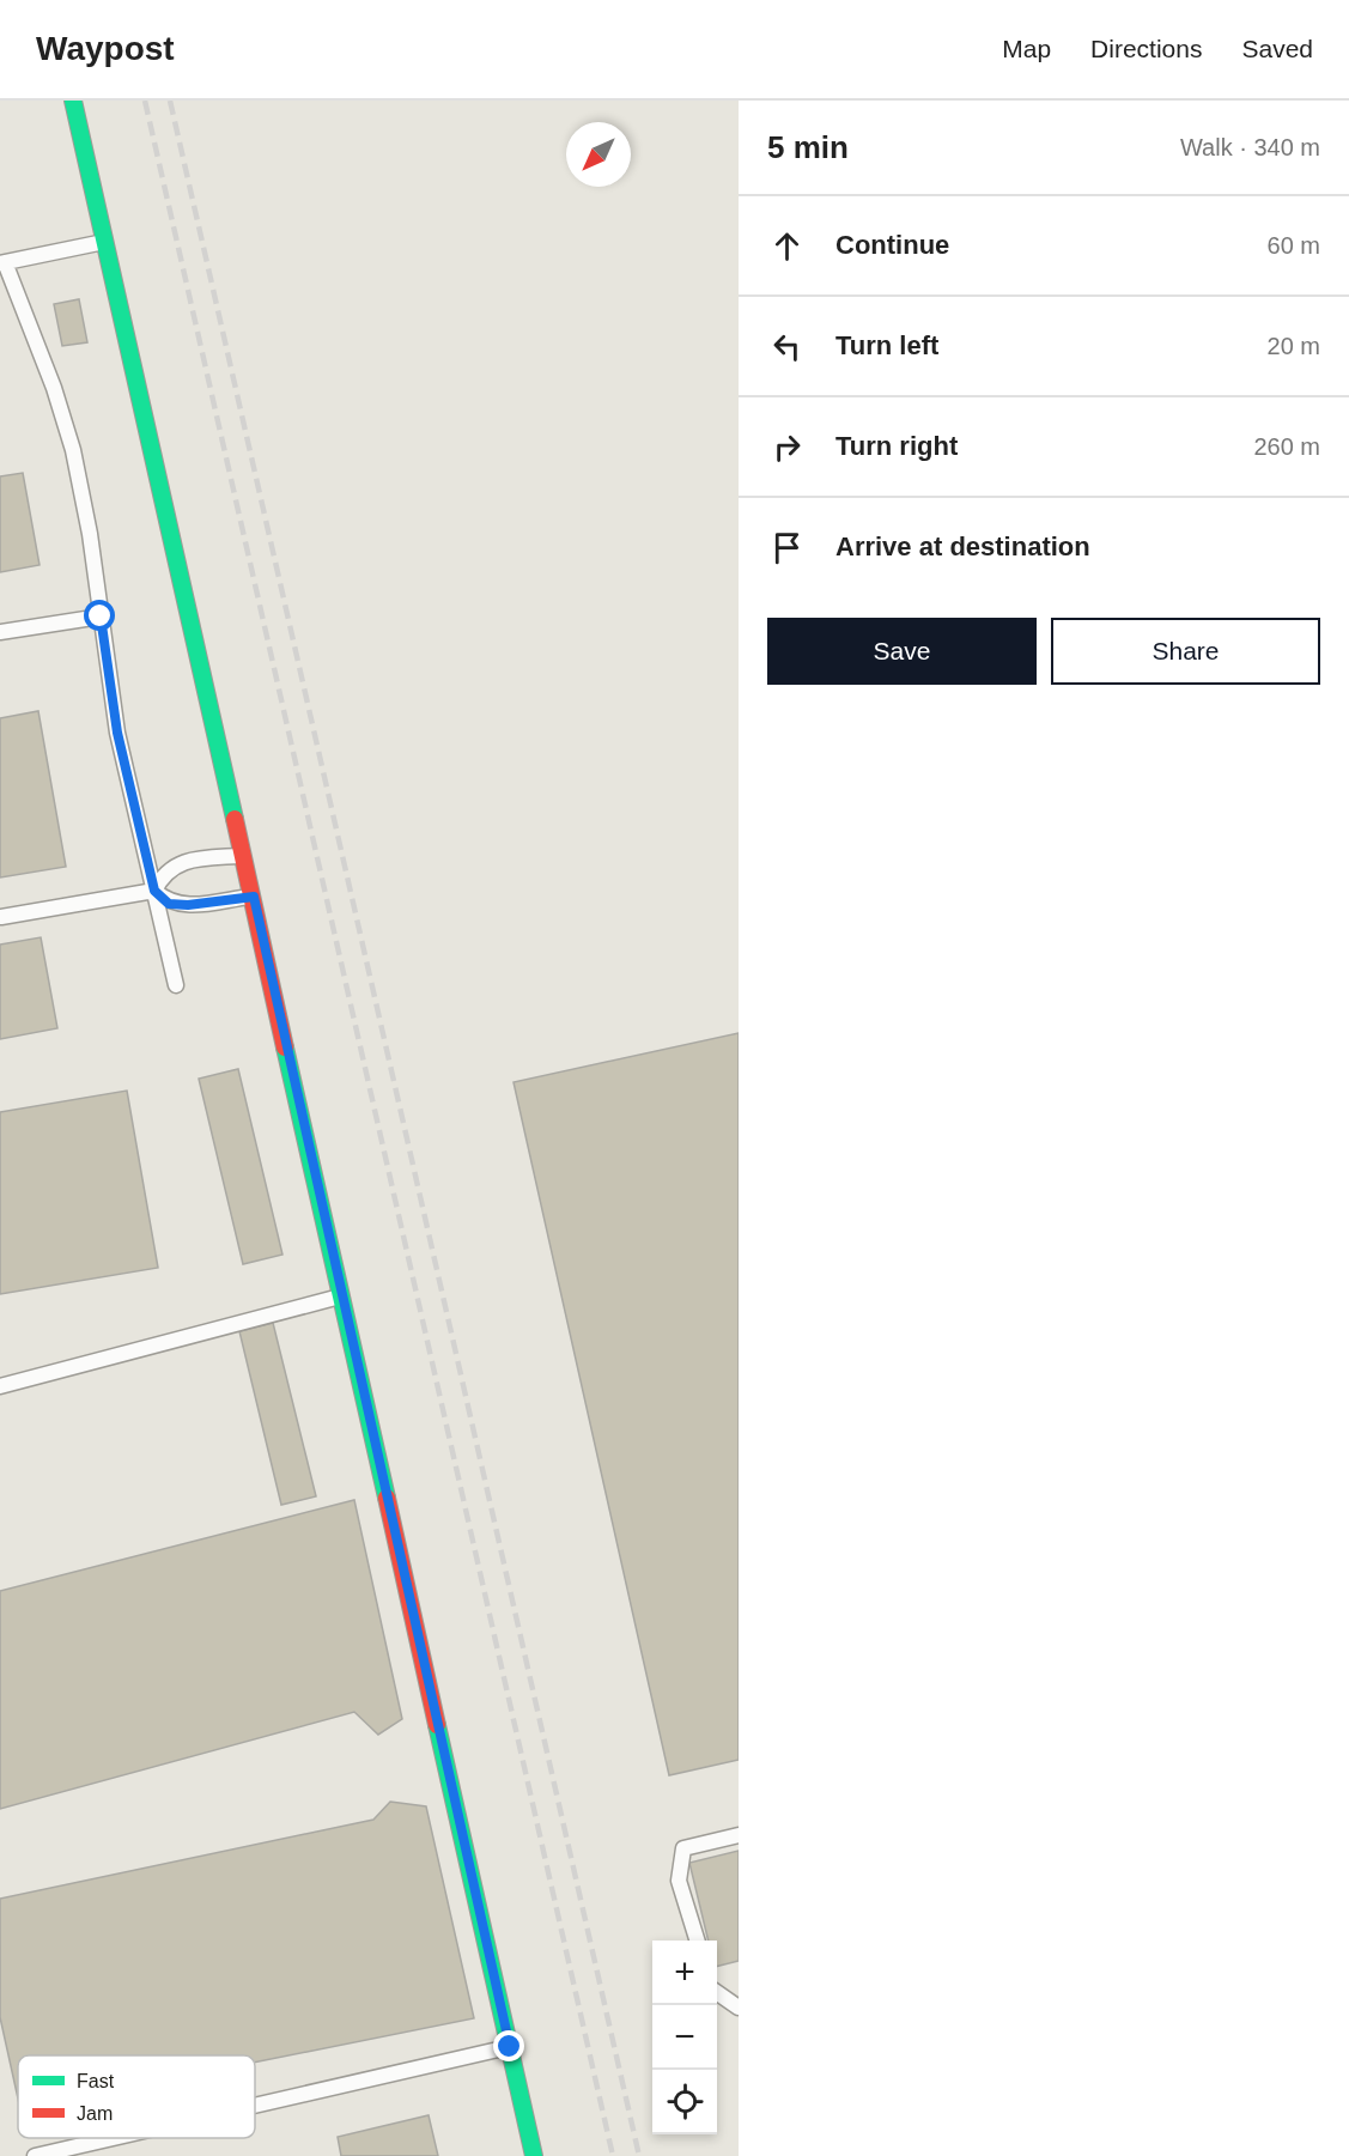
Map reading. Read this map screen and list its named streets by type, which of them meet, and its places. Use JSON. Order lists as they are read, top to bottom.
{
  "legend": ["Fast", "Jam"],
  "north": "bottom left",
  "page": {
    "header": "Waypost",
    "nav": ["Map", "Directions", "Saved"],
    "heading": ["5 min", "Walk · 340 m"],
    "list": [
      ["Continue", "60 m"],
      ["Turn left", "20 m"],
      ["Turn right", "260 m"],
      "Arrive at destination"
    ],
    "buttons": ["Save", "Share"],
    "map_buttons": ["+", "−"]
  }
}
